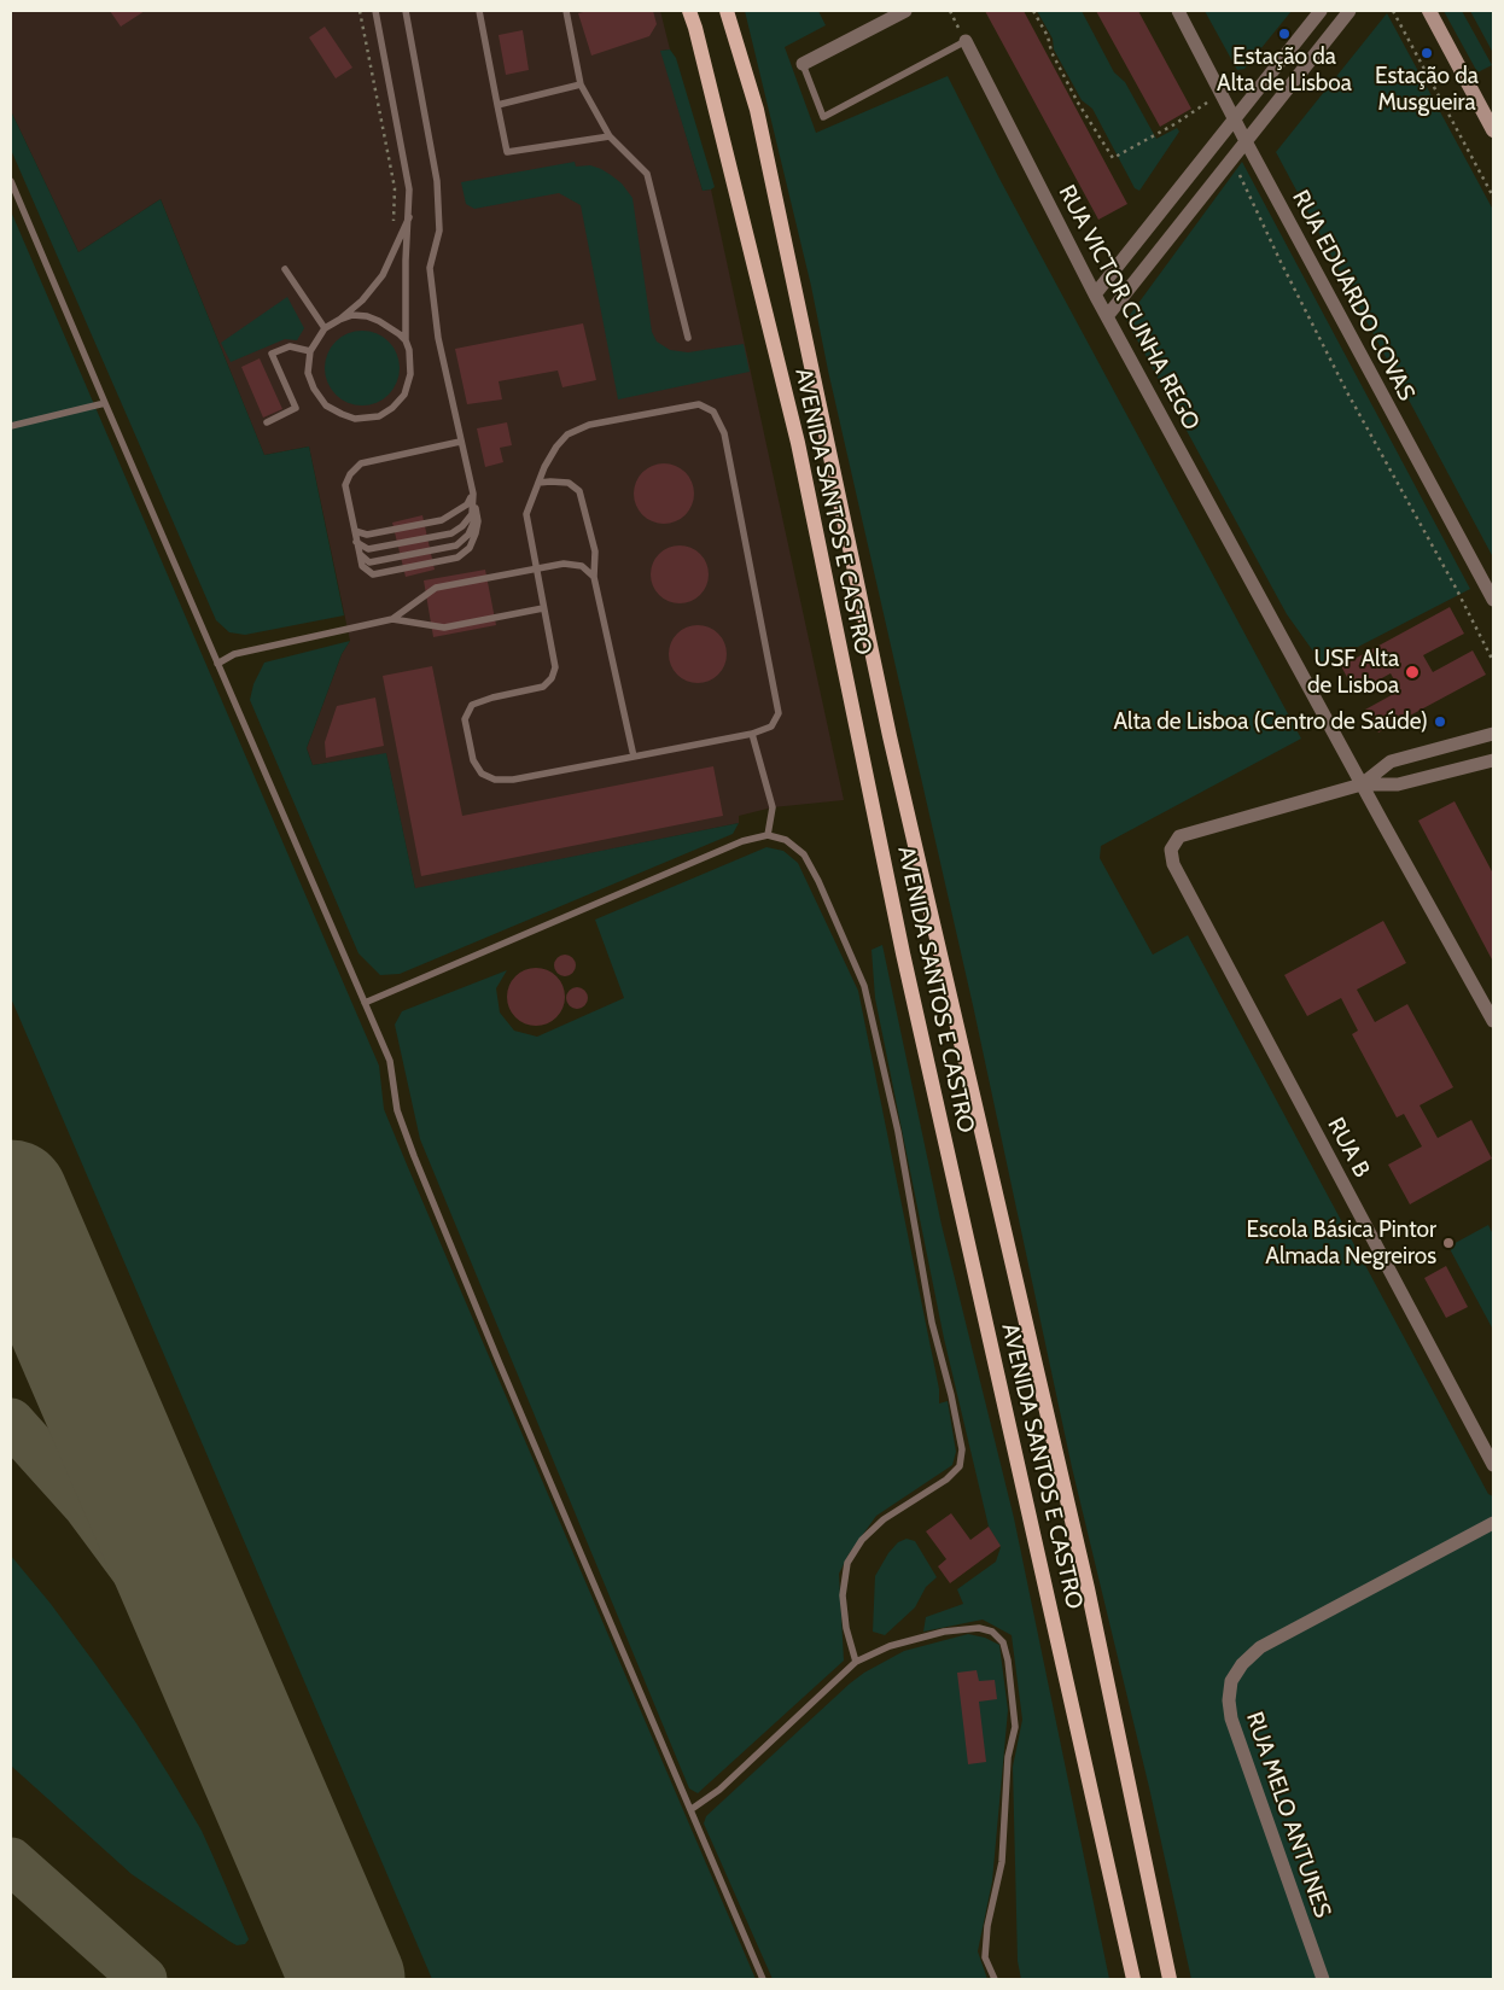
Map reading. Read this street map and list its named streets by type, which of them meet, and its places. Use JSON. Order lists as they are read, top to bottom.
{
  "streets": {
    "main road": ["AVENIDA SANTOS E CASTRO"],
    "street": [
      "RUA EDUARDO COVAS",
      "RUA VICTOR CUNHA REGO",
      "RUA B",
      "RUA MELO ANTUNES"
    ]
  },
  "crossings": [
    ["RUA VICTOR CUNHA REGO", "RUA B"]
  ],
  "places": [
    "Estação da Alta de Lisboa",
    "Estação da Musgueira",
    "USF Alta de Lisboa",
    "Alta de Lisboa (Centro de Saúde)",
    "Escola Básica Pintor Almada Negreiros"
  ]
}
